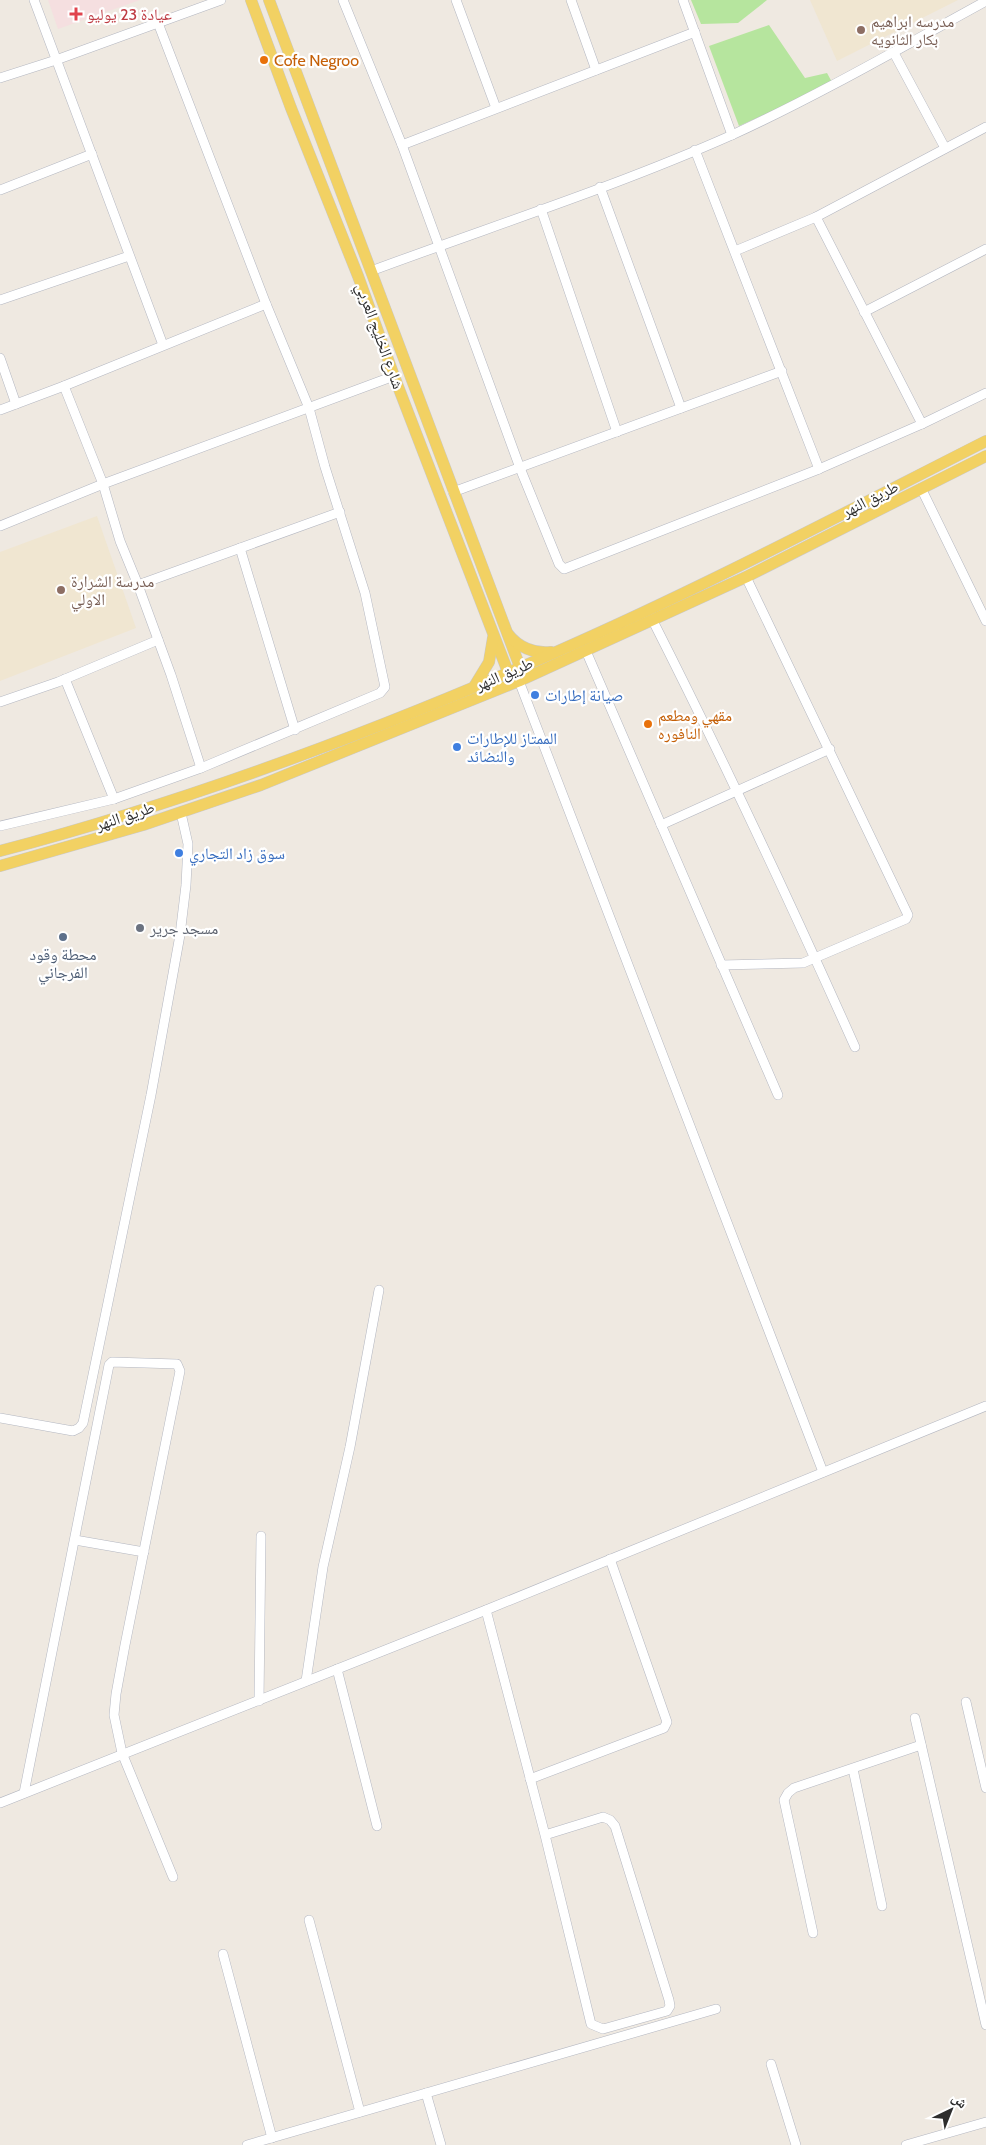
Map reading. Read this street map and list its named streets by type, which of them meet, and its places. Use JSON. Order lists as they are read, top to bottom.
{
  "streets": {
    "main road": ["شارع الخليج العربي", "طريق النهر"]
  },
  "crossings": [
    ["شارع الخليج العربي", "طريق النهر"]
  ],
  "places": {
    "health": ["عيادة 23 يوليو"],
    "other": [
      "مدرسه ابراهيم بكار الثانويه",
      "Cofe Negroo",
      "مدرسة الشرارة الاولي",
      "صيانة إطارات",
      "مقهي ومطعم النافوره",
      "الممتاز للإطارات والنضائد",
      "سوق زاد التجاري",
      "مسجد جرير",
      "محطة وقود الفرجاني"
    ]
  },
  "north": "top right"
}
